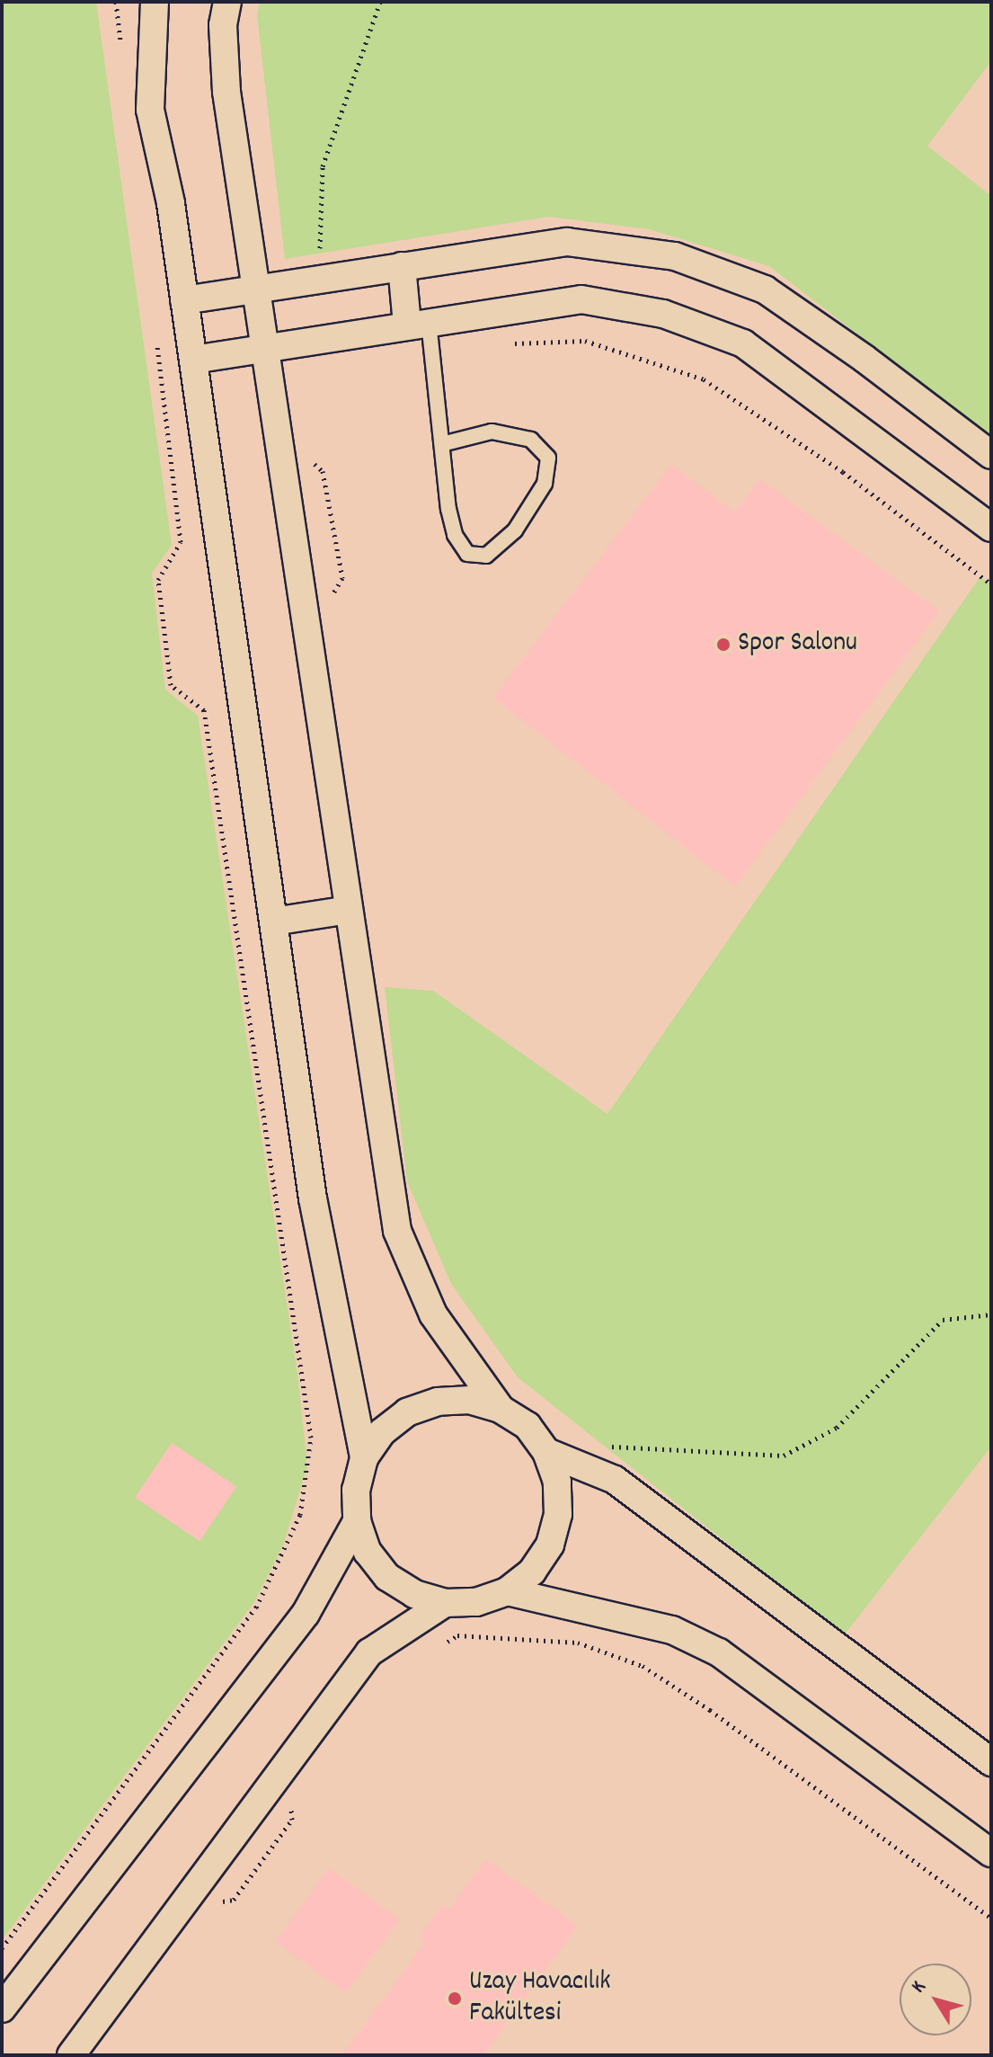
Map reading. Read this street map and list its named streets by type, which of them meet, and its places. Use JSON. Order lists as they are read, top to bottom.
{
  "places": ["Spor Salonu", "Uzay Havacılık Fakültesi"],
  "north": "top left"
}
